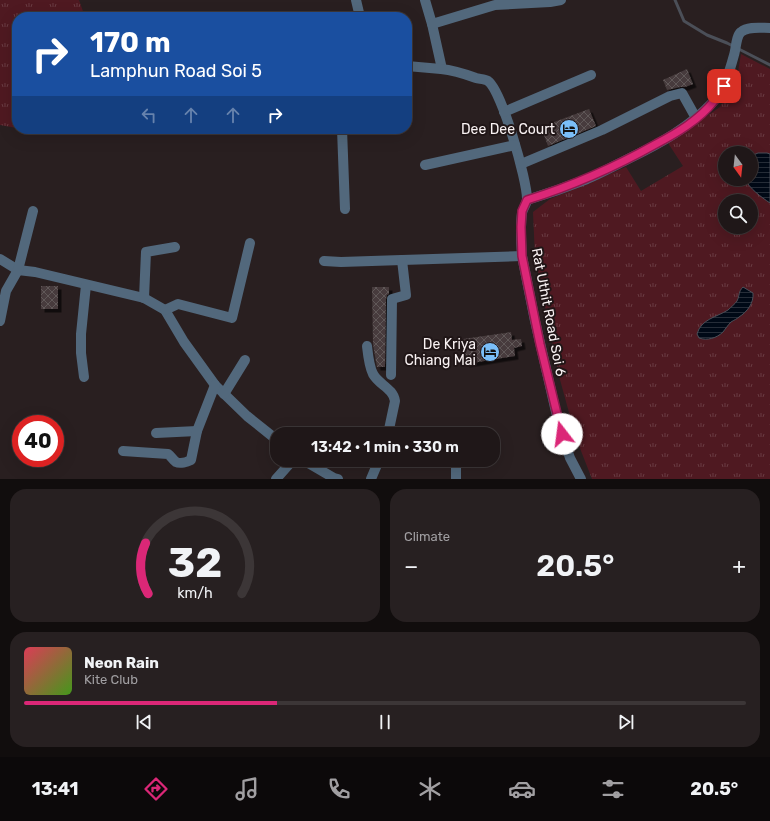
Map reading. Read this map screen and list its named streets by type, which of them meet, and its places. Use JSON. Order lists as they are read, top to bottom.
{
  "streets": {
    "street": ["Rat Uthit Road Soi 6"]
  },
  "places": {
    "hotel": ["Dee Dee Court", "De Kriya Chiang Mai"]
  },
  "north": "bottom",
  "page": {
    "turn": ["170 m", "Lamphun Road Soi 5"],
    "limit": "40",
    "trip": "13:42 · 1 min · 330 m",
    "tile": "Climate",
    "heat": ["−", "20.5°", "+"],
    "song": ["Neon Rain", "Kite Club"],
    "tabs": ["13:41", "20.5°"],
    "gauge": ["32", "km/h"]
  }
}
